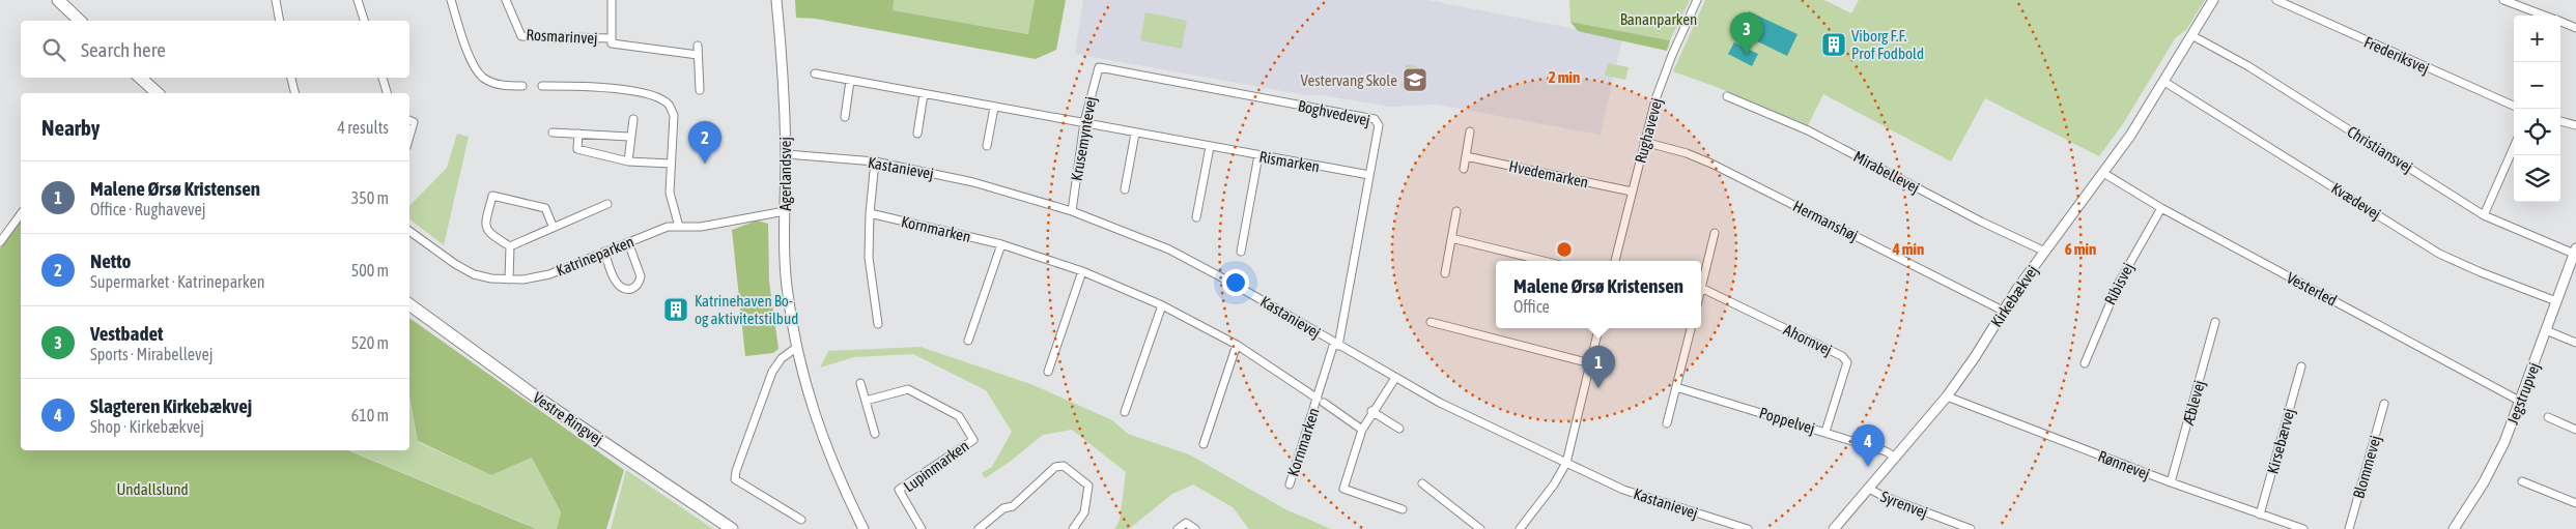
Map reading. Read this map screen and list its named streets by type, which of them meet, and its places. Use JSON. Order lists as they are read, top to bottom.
{
  "streets": {
    "main road": ["Vestre Ringvej"],
    "street": [
      "Rosmarinvej",
      "Frederiksvej",
      "Boghvedevej",
      "Rughavevej",
      "Krusemyntevej",
      "Christiansvej",
      "Rismarken",
      "Kastanievej",
      "Mirabellevej",
      "Agerlandsvej",
      "Hvedemarken",
      "Kvædevej",
      "Hermanshøj",
      "Kornmarken",
      "Katrineparken",
      "Ribisvej",
      "Vesterled",
      "Kirkebækvej",
      "Ahornvej",
      "Jegstrupvej",
      "Æblevej",
      "Poppelvej",
      "Kirsebærvej",
      "Rønnevej",
      "Lupinmarken",
      "Blommevej",
      "Syrenvej"
    ]
  },
  "crossings": [
    ["Boghvedevej", "Krusemyntevej"],
    ["Boghvedevej", "Rismarken"],
    ["Boghvedevej", "Kastanievej"],
    ["Boghvedevej", "Kornmarken"],
    ["Rughavevej", "Hvedemarken"],
    ["Rughavevej", "Hermanshøj"],
    ["Krusemyntevej", "Rismarken"],
    ["Krusemyntevej", "Kastanievej"],
    ["Christiansvej", "Kirkebækvej"],
    ["Christiansvej", "Jegstrupvej"],
    ["Kastanievej", "Agerlandsvej"],
    ["Kastanievej", "Kornmarken"],
    ["Mirabellevej", "Kirkebækvej"],
    ["Agerlandsvej", "Katrineparken"],
    ["Kvædevej", "Kirkebækvej"],
    ["Kvædevej", "Jegstrupvej"],
    ["Hermanshøj", "Kirkebækvej"],
    ["Ribisvej", "Vesterled"],
    ["Vesterled", "Kirkebækvej"],
    ["Vesterled", "Jegstrupvej"],
    ["Kirkebækvej", "Poppelvej"],
    ["Kirkebækvej", "Rønnevej"],
    ["Kirkebækvej", "Syrenvej"],
    ["Ahornvej", "Poppelvej"],
    ["Æblevej", "Rønnevej"],
    ["Kirsebærvej", "Rønnevej"]
  ],
  "parks": ["Bananparken", "Undallslund"],
  "places": {
    "building": ["Viborg F.F. Prof Fodbold", "Katrinehaven Bo- og aktivitetstilbud"],
    "school or university": ["Vestervang Skole"]
  },
  "page": {
    "pins": [
      "3",
      "2",
      "1",
      "4"
    ],
    "map_buttons": ["+", "−"],
    "search": "Search here",
    "heading": ["Nearby", "4 results"],
    "list": [
      {
        "mark": "1",
        "name": "Malene Ørsø Kristensen",
        "note": "Office · Rughavevej",
        "value": "350 m"
      },
      {
        "mark": "2",
        "name": "Netto",
        "note": "Supermarket · Katrineparken",
        "value": "500 m"
      },
      {
        "mark": "3",
        "name": "Vestbadet",
        "note": "Sports · Mirabellevej",
        "value": "520 m"
      },
      {
        "mark": "4",
        "name": "Slagteren Kirkebækvej",
        "note": "Shop · Kirkebækvej",
        "value": "610 m"
      }
    ],
    "popup": ["Malene Ørsø Kristensen", "Office"]
  },
  "rings": ["2 min", "4 min", "6 min"]
}
